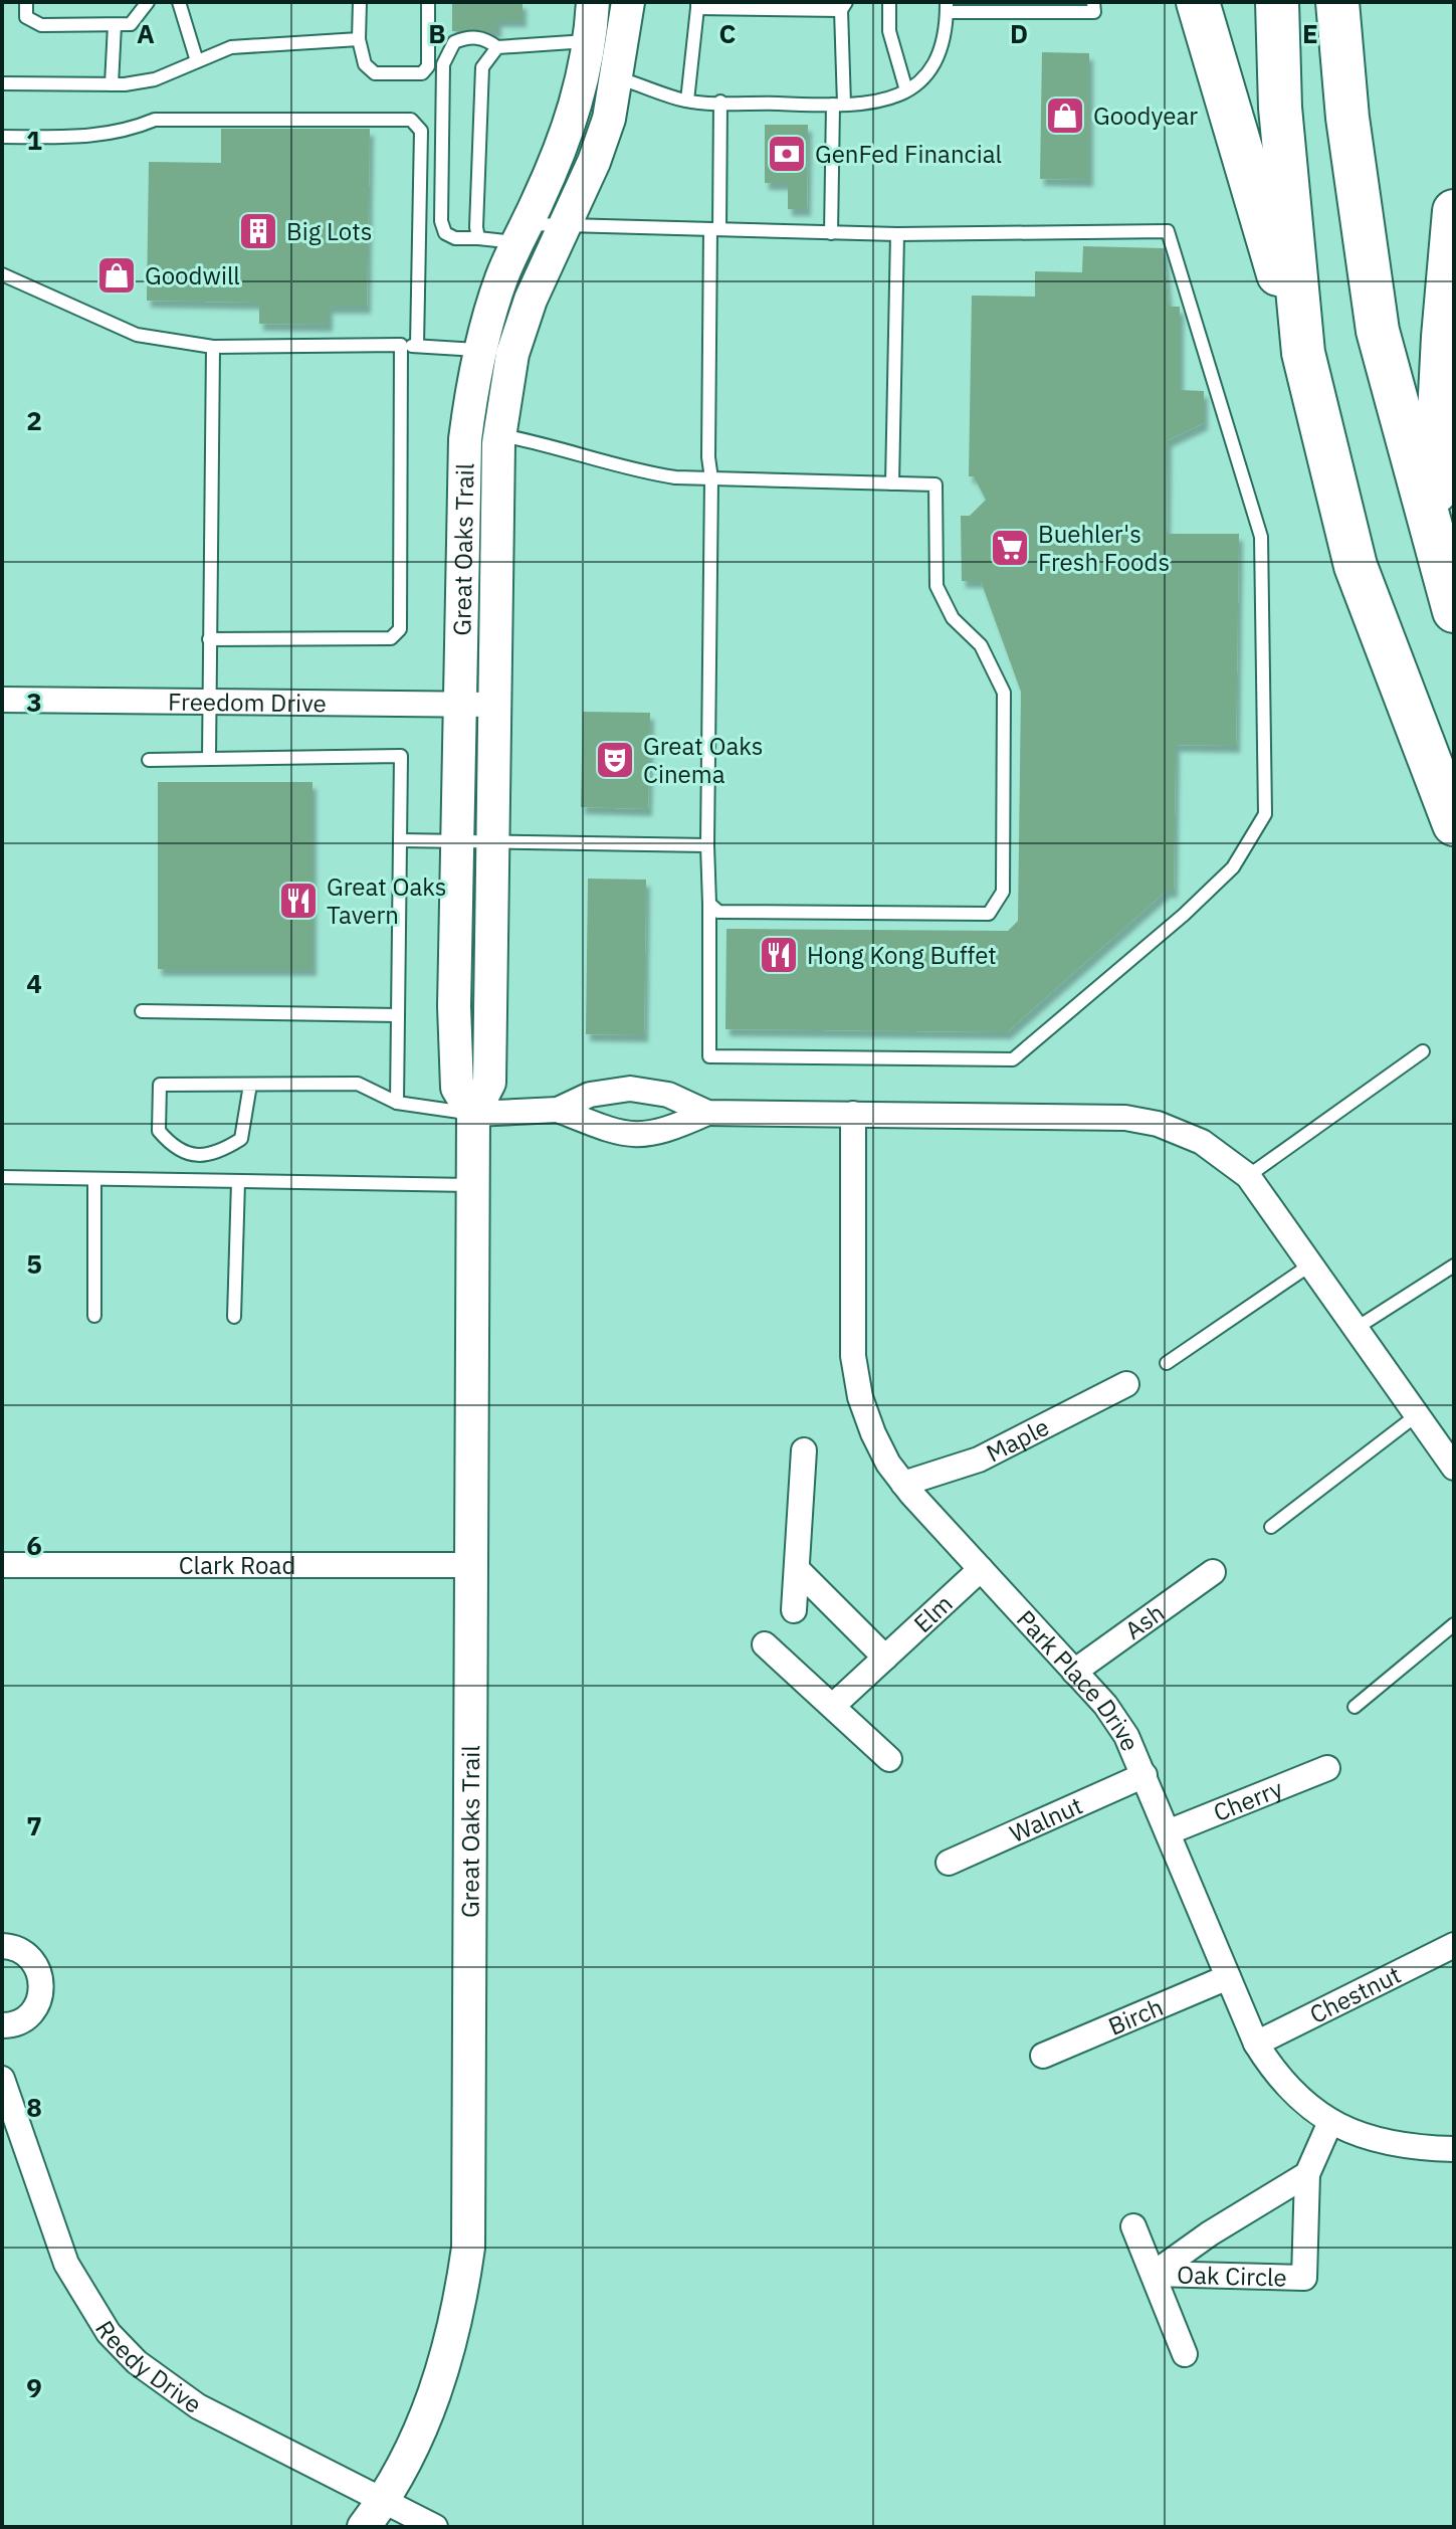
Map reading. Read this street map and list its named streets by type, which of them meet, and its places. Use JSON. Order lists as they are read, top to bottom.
{
  "streets": {
    "street": [
      "Great Oaks Trail",
      "Freedom Drive",
      "Maple",
      "Clark Road",
      "Elm",
      "Ash",
      "Park Place Drive",
      "Cherry",
      "Walnut",
      "Chestnut",
      "Birch",
      "Oak Circle",
      "Reedy Drive"
    ]
  },
  "crossings": [
    ["Great Oaks Trail", "Freedom Drive"],
    ["Great Oaks Trail", "Clark Road"],
    ["Great Oaks Trail", "Reedy Drive"],
    ["Maple", "Park Place Drive"],
    ["Elm", "Park Place Drive"],
    ["Ash", "Park Place Drive"],
    ["Park Place Drive", "Cherry"],
    ["Park Place Drive", "Walnut"],
    ["Park Place Drive", "Chestnut"],
    ["Park Place Drive", "Birch"],
    ["Park Place Drive", "Oak Circle"]
  ],
  "places": {
    "shop": ["Goodyear", "Goodwill"],
    "bank": ["GenFed Financial"],
    "building": ["Big Lots"],
    "supermarket": ["Buehler's Fresh Foods"],
    "theatre": ["Great Oaks Cinema"],
    "restaurant": ["Great Oaks Tavern", "Hong Kong Buffet"]
  },
  "grid": {
    "columns": [
      "A",
      "B",
      "C",
      "D",
      "E"
    ],
    "rows": [
      "1",
      "2",
      "3",
      "4",
      "5",
      "6",
      "7",
      "8",
      "9"
    ]
  }
}
